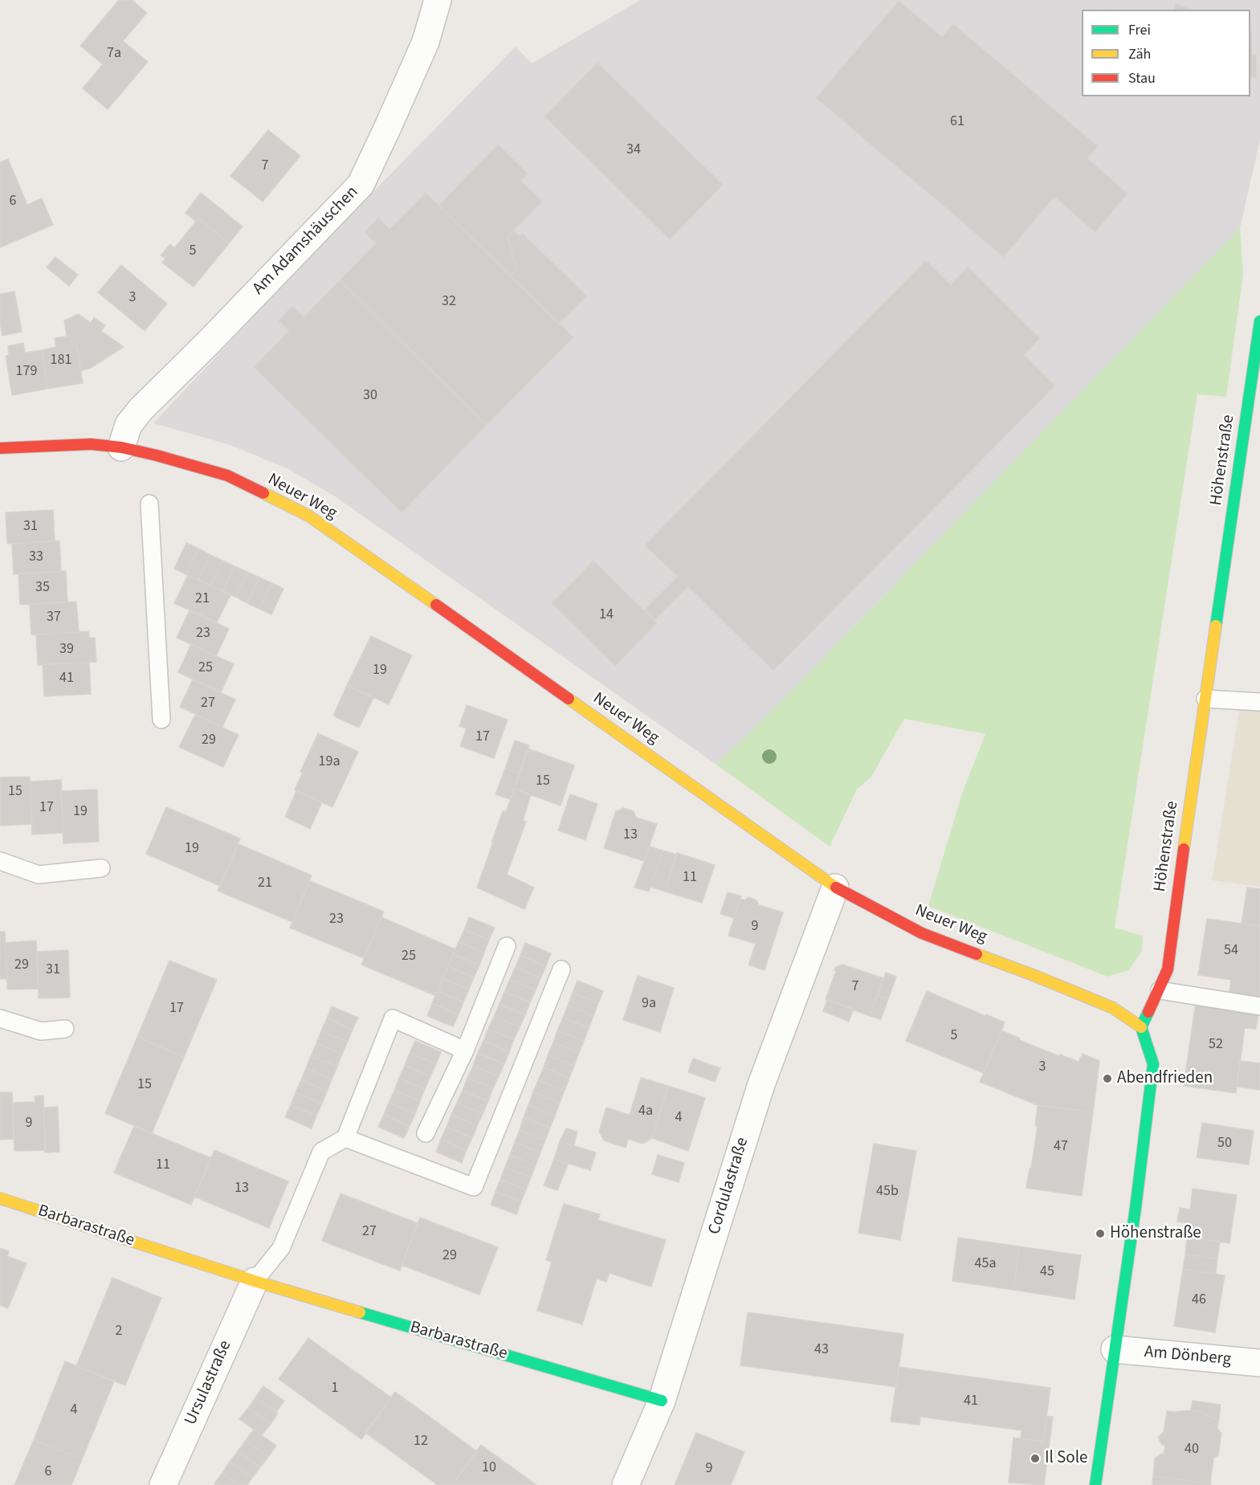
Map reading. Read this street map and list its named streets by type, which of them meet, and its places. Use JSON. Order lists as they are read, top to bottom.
{
  "streets": {
    "street": [
      "Am Adamshäuschen",
      "Höhenstraße",
      "Neuer Weg",
      "Cordulastraße",
      "Barbarastraße",
      "Am Dönberg",
      "Ursulastraße"
    ]
  },
  "crossings": [
    ["Am Adamshäuschen", "Neuer Weg"],
    ["Höhenstraße", "Neuer Weg"],
    ["Neuer Weg", "Cordulastraße"],
    ["Cordulastraße", "Barbarastraße"],
    ["Barbarastraße", "Ursulastraße"]
  ],
  "places": ["Abendfrieden", "Höhenstraße", "Il Sole"],
  "house_numbers": [
    "7a",
    "61",
    "34",
    "7",
    "6",
    "5",
    "3",
    "32",
    "181",
    "179",
    "30",
    "31",
    "33",
    "35",
    "21",
    "14",
    "37",
    "23",
    "39",
    "25",
    "19",
    "41",
    "27",
    "17",
    "29",
    "19a",
    "15",
    "15",
    "17",
    "19",
    "13",
    "19",
    "11",
    "21",
    "23",
    "9",
    "54",
    "25",
    "29",
    "31",
    "7",
    "9a",
    "17",
    "5",
    "52",
    "3",
    "15",
    "4a",
    "4",
    "9",
    "50",
    "47",
    "11",
    "13",
    "45b",
    "27",
    "29",
    "45a",
    "45",
    "46",
    "2",
    "43",
    "1",
    "41",
    "4",
    "12",
    "40",
    "10",
    "9",
    "6"
  ],
  "legend": ["Frei", "Zäh", "Stau"]
}
